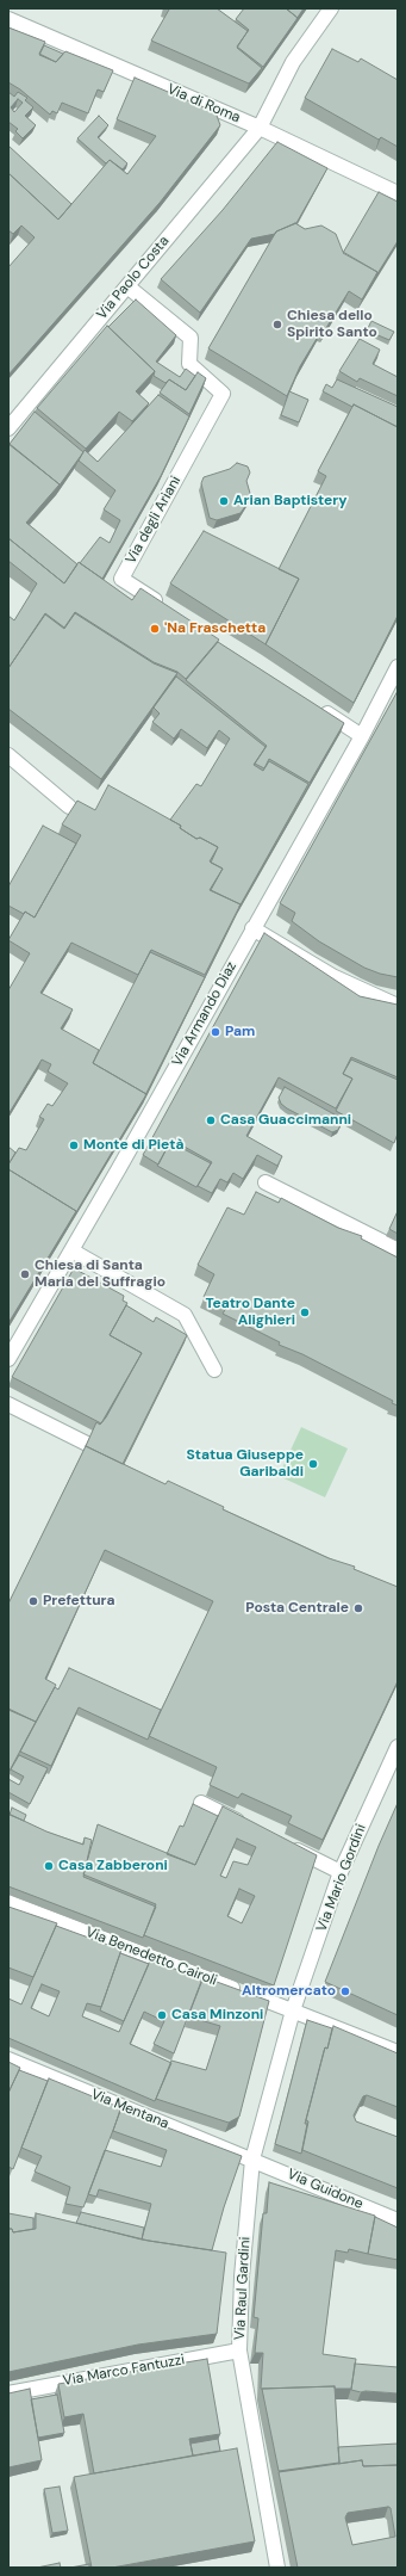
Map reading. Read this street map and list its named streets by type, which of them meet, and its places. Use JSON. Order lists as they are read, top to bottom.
{
  "streets": {
    "street": [
      "Via di Roma",
      "Via Paolo Costa",
      "Via degli Ariani",
      "Via Armando Diaz",
      "Via Mario Gordini",
      "Via Benedetto Cairoli",
      "Via Mentana",
      "Via Guidone",
      "Via Raul Gardini",
      "Via Marco Fantuzzi"
    ]
  },
  "crossings": [
    ["Via di Roma", "Via Paolo Costa"],
    ["Via Paolo Costa", "Via degli Ariani"],
    ["Via Mario Gordini", "Via Benedetto Cairoli"],
    ["Via Mario Gordini", "Via Raul Gardini"],
    ["Via Benedetto Cairoli", "Via Raul Gardini"],
    ["Via Mentana", "Via Guidone"],
    ["Via Mentana", "Via Raul Gardini"],
    ["Via Guidone", "Via Raul Gardini"],
    ["Via Raul Gardini", "Via Marco Fantuzzi"]
  ],
  "places": [
    "Chiesa dello Spirito Santo",
    "Arian Baptistery",
    "'Na Fraschetta",
    "Pam",
    "Casa Guaccimanni",
    "Monte di Pietà",
    "Chiesa di Santa Maria del Suffragio",
    "Teatro Dante Alighieri",
    "Statua Giuseppe Garibaldi",
    "Prefettura",
    "Posta Centrale",
    "Casa Zabberoni",
    "Altromercato",
    "Casa Minzoni"
  ]
}
